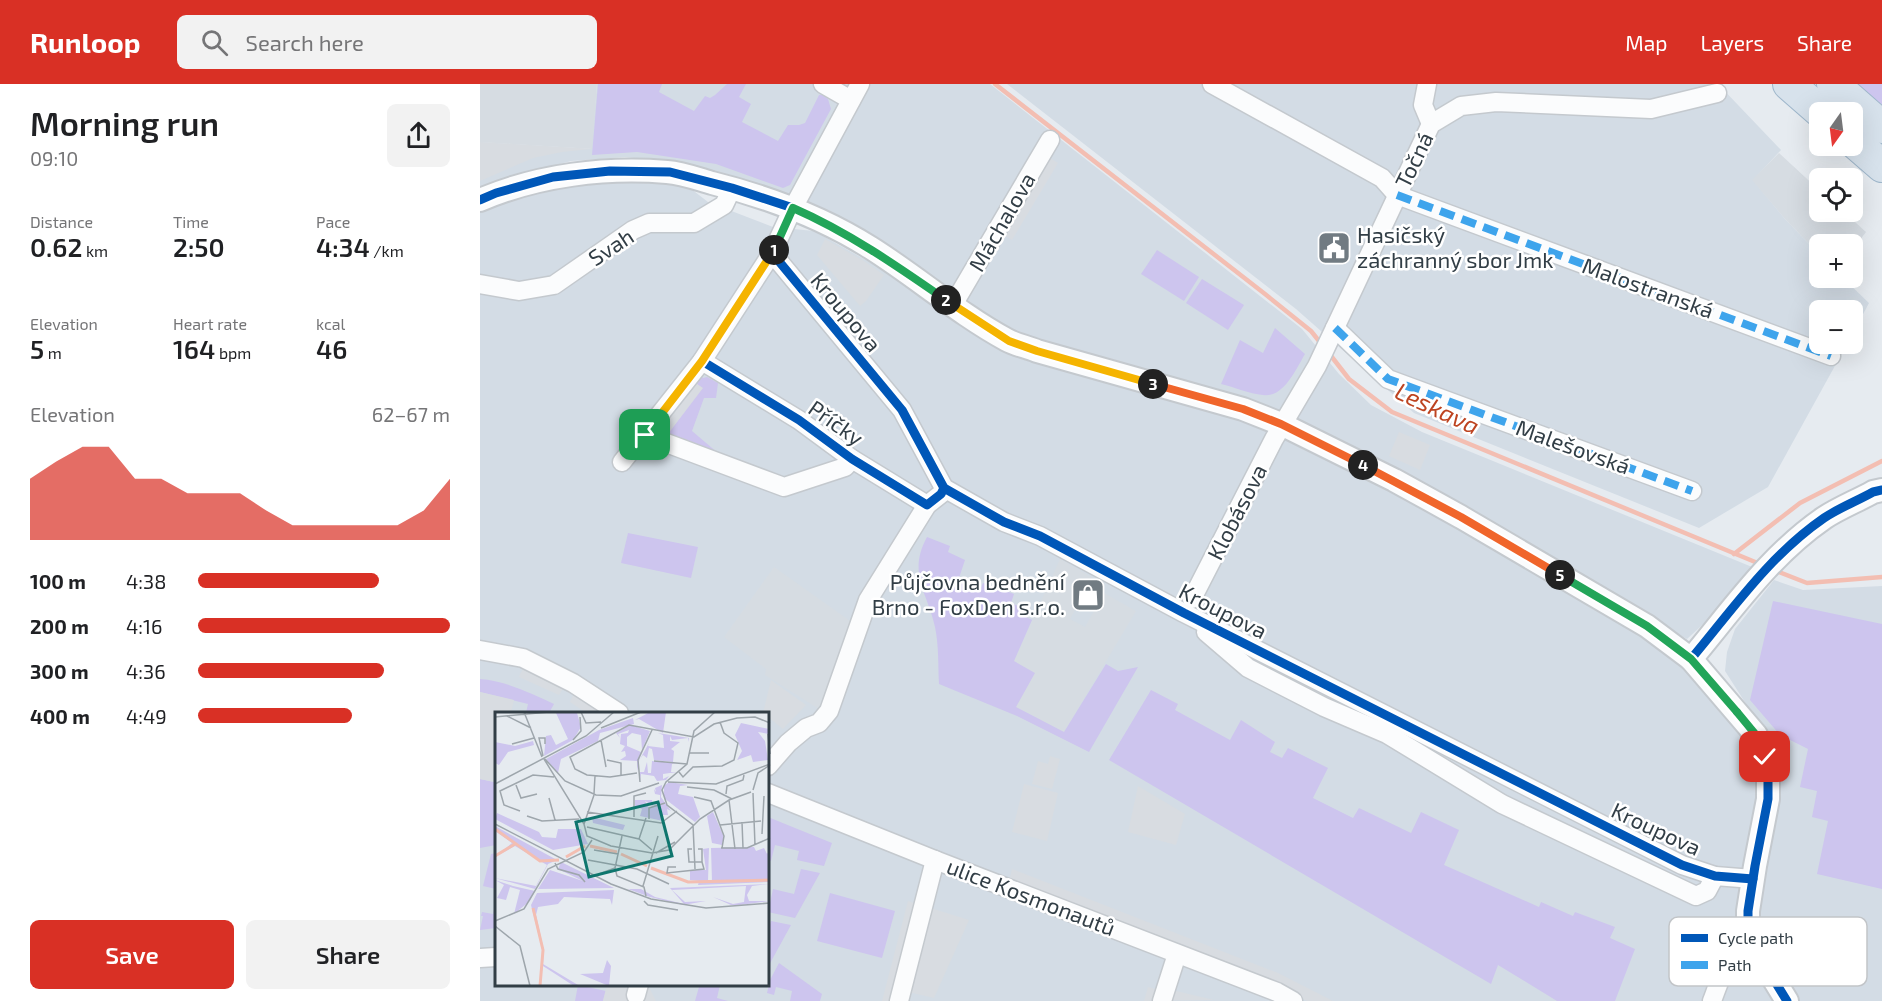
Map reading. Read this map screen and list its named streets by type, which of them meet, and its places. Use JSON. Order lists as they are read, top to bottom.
{
  "streets": {
    "street": [
      "Točná",
      "Máchalova",
      "Svah",
      "Malostranská",
      "Kroupova",
      "Příčky",
      "Malešovská",
      "Klobásova",
      "ulice Kosmonautů"
    ]
  },
  "crossings": [
    ["Točná", "Malostranská"],
    ["Točná", "Malešovská"],
    ["Točná", "Klobásova"],
    ["Kroupova", "Klobásova"]
  ],
  "water": ["Leskava"],
  "places": {
    "public building": ["Hasičský záchranný sbor Jmk"],
    "shop": ["Půjčovna bednění Brno - FoxDen s.r.o."]
  },
  "legend": ["Cycle path", "Path"],
  "north": "bottom",
  "page": {
    "header": "Runloop",
    "search": "Search here",
    "nav": ["Map", "Layers", "Share"],
    "heading": ["Morning run", "09:10"],
    "map_buttons": ["+", "−"],
    "stats": [
      ["Distance", "0.62 km"],
      ["Time", "2:50"],
      ["Pace", "4:34 /km"],
      ["Elevation", "5 m"],
      ["Heart rate", "164 bpm"],
      ["kcal", "46"]
    ],
    "pins": [
      "1",
      "2",
      "3",
      "4",
      "5"
    ],
    "chart": ["Elevation", "62–67 m"],
    "list": [
      {
        "name": "100 m",
        "note": "4:38"
      },
      {
        "name": "200 m",
        "note": "4:16"
      },
      {
        "name": "300 m",
        "note": "4:36"
      },
      {
        "name": "400 m",
        "note": "4:49"
      }
    ],
    "buttons": ["Save", "Share"]
  }
}
